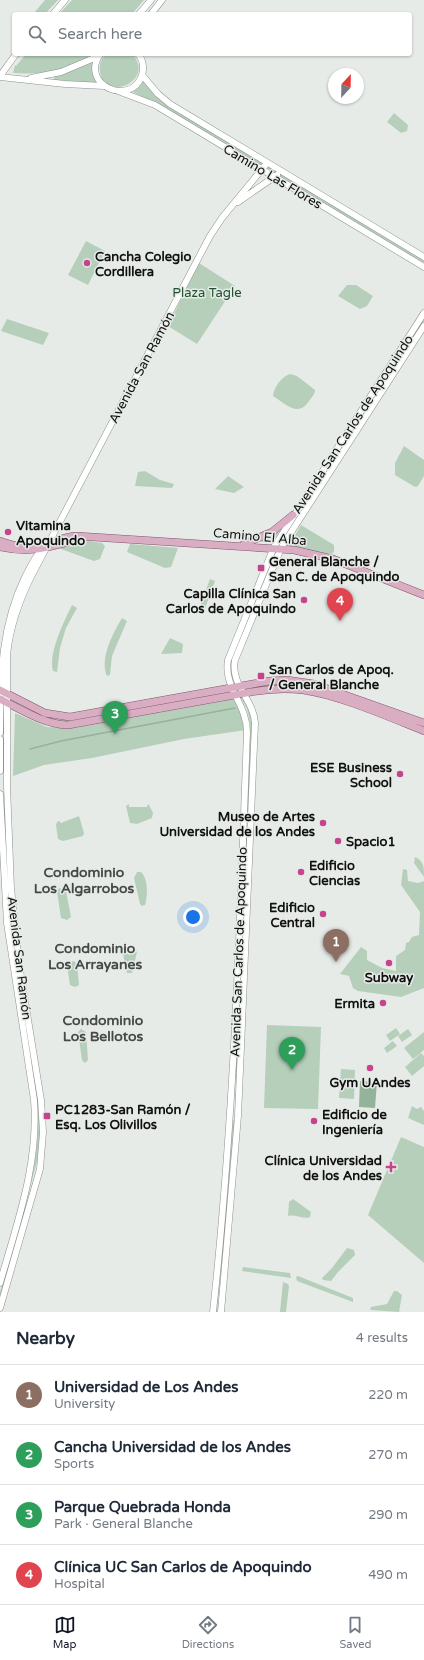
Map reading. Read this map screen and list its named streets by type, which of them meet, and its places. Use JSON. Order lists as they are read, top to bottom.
{
  "streets": {
    "main road": ["Camino El Alba"],
    "street": ["Camino Las Flores", "Avenida San Ramón", "Avenida San Carlos de Apoquindo"]
  },
  "crossings": [
    ["Camino Las Flores", "Avenida San Ramón"],
    ["Avenida San Ramón", "Camino El Alba"],
    ["Avenida San Carlos de Apoquindo", "Camino El Alba"]
  ],
  "districts": ["Condominio Los Algarrobos", "Condominio Los Arrayanes", "Condominio Los Bellotos"],
  "parks": ["Plaza Tagle"],
  "places": {
    "other": [
      "Cancha Colegio Cordillera",
      "Vitamina Apoquindo",
      "Capilla Clínica San Carlos de Apoquindo",
      "ESE Business School",
      "Museo de Artes Universidad de los Andes",
      "Spacio1",
      "Edificio Ciencias",
      "Edificio Central",
      "Subway",
      "Ermita",
      "Gym UAndes",
      "Edificio de Ingeniería"
    ],
    "transit": ["General Blanche / San C. de Apoquindo", "San Carlos de Apoq. / General Blanche", "PC1283-San Ramón / Esq. Los Olivillos"],
    "health": ["Clínica Universidad de los Andes"]
  },
  "north": "top",
  "page": {
    "search": "Search here",
    "pins": [
      "4",
      "3",
      "1",
      "2"
    ],
    "heading": ["Nearby", "4 results"],
    "list": [
      {
        "mark": "1",
        "name": "Universidad de Los Andes",
        "note": "University",
        "value": "220 m"
      },
      {
        "mark": "2",
        "name": "Cancha Universidad de los Andes",
        "note": "Sports",
        "value": "270 m"
      },
      {
        "mark": "3",
        "name": "Parque Quebrada Honda",
        "note": "Park · General Blanche",
        "value": "290 m"
      },
      {
        "mark": "4",
        "name": "Clínica UC San Carlos de Apoquindo",
        "note": "Hospital",
        "value": "490 m"
      }
    ],
    "nav": ["Map", "Directions", "Saved"]
  }
}
